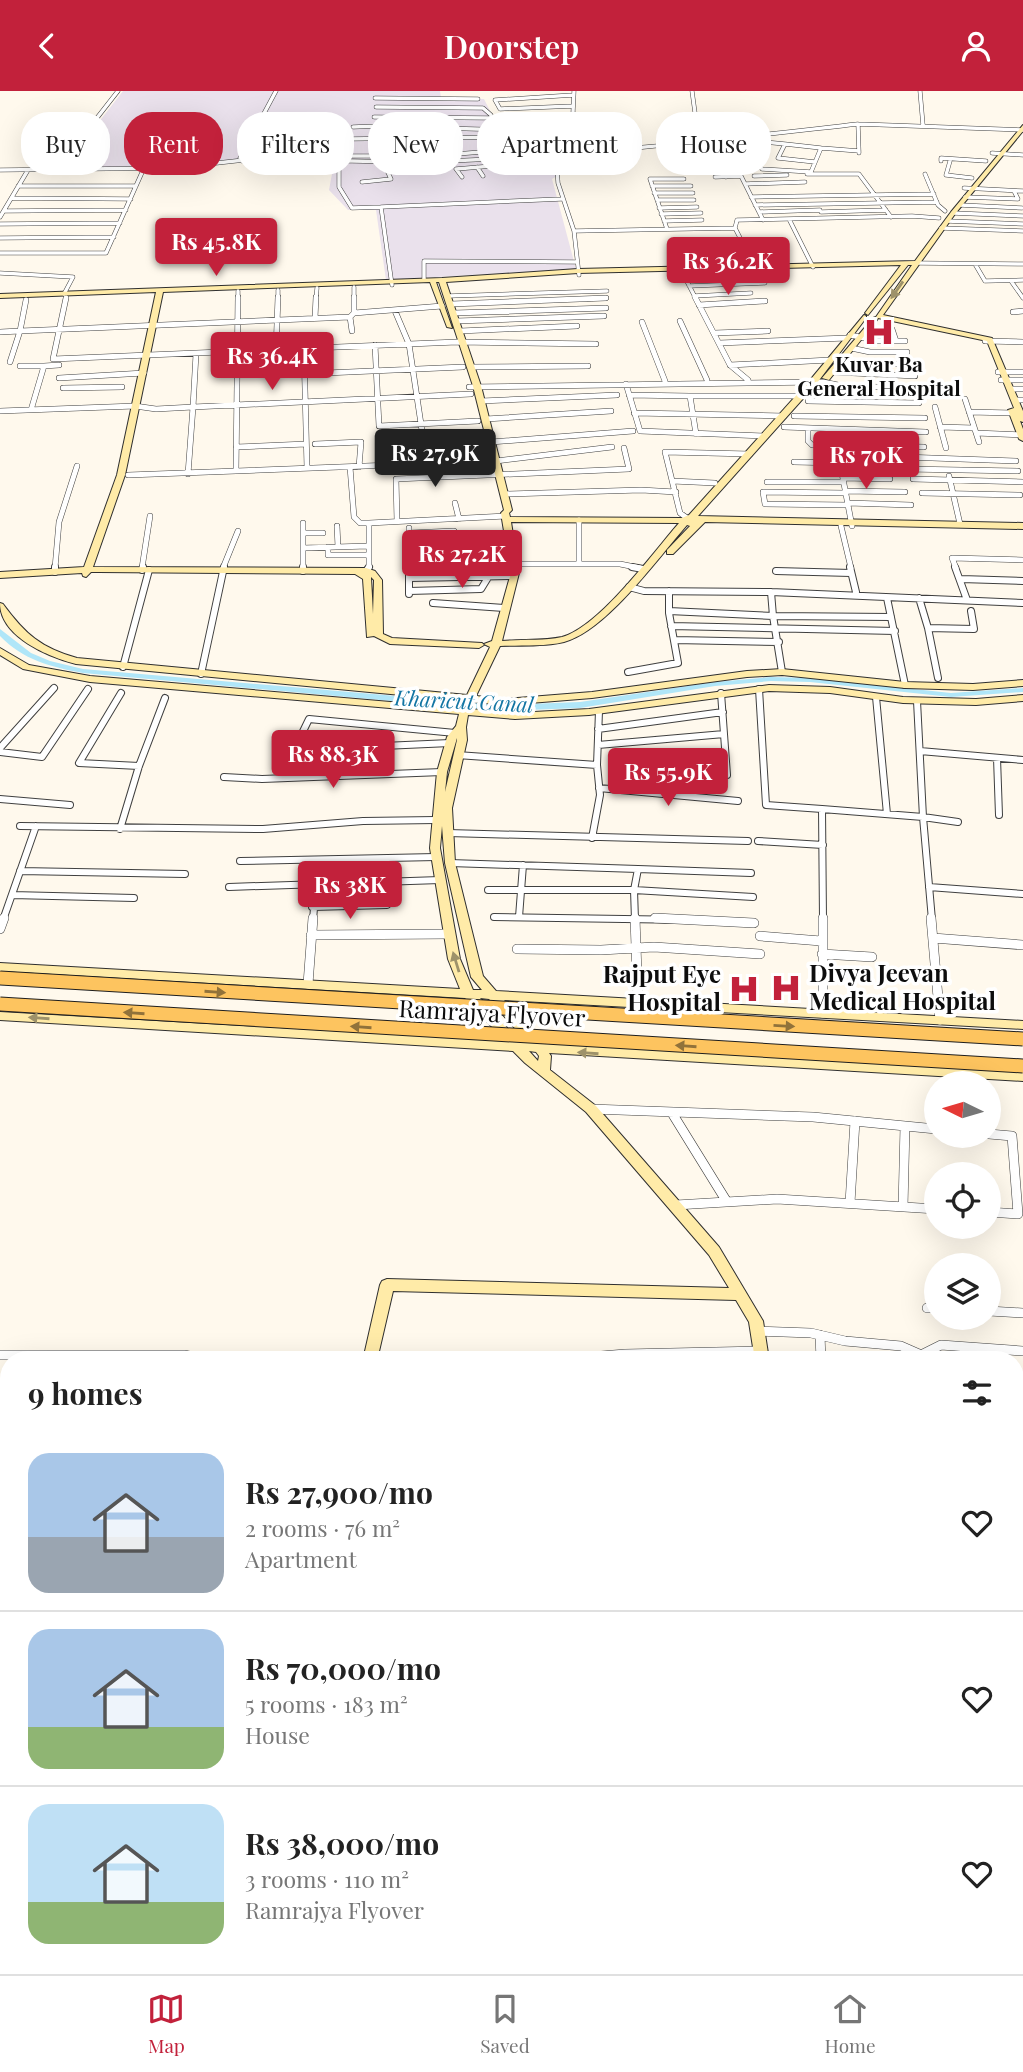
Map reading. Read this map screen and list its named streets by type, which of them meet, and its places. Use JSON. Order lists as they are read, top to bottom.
{
  "streets": {
    "main road": ["Ramrajya Flyover"]
  },
  "water": ["Kharicut Canal"],
  "places": {
    "hospital": ["Kuvar Ba General Hospital", "Divya Jeevan Medical Hospital", "Rajput Eye Hospital"]
  },
  "north": "left",
  "page": {
    "header": "Doorstep",
    "chip": [
      "Buy",
      "Rent",
      "Filters",
      "New",
      "Apartment",
      "House"
    ],
    "price": [
      "Rs 45.8K",
      "Rs 36.2K",
      "Rs 36.4K",
      "Rs 27.9K",
      "Rs 70K",
      "Rs 27.2K",
      "Rs 88.3K",
      "Rs 55.9K",
      "Rs 38K"
    ],
    "heading": "9 homes",
    "list": [
      {
        "name": "Rs 27,900/mo",
        "note": "2 rooms · 76 m² · Apartment"
      },
      {
        "name": "Rs 70,000/mo",
        "note": "5 rooms · 183 m² · House"
      },
      {
        "name": "Rs 38,000/mo",
        "note": "3 rooms · 110 m² · Ramrajya Flyover"
      }
    ],
    "tabs": ["Map", "Saved", "Home"]
  }
}
